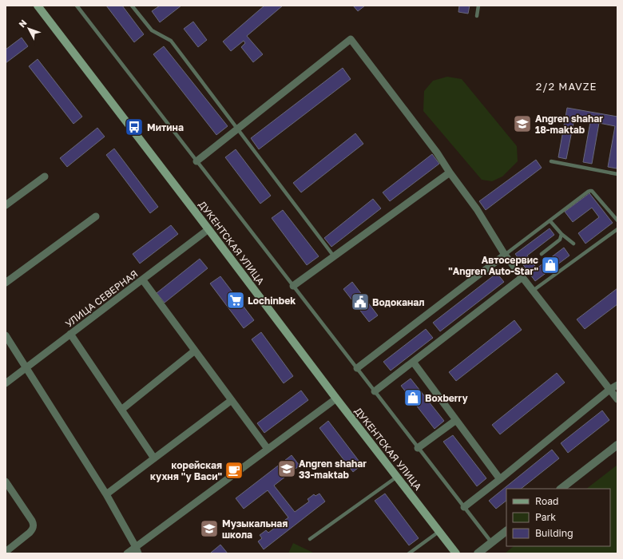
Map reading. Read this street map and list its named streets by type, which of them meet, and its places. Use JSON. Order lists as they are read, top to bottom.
{
  "streets": {
    "main road": ["ДУКЕНТСКАЯ УЛИЦА"],
    "street": ["УЛИЦА СЕВЕРНАЯ"]
  },
  "crossings": [
    ["ДУКЕНТСКАЯ УЛИЦА", "УЛИЦА СЕВЕРНАЯ"]
  ],
  "districts": ["2/2 MAVZE"],
  "places": {
    "school or university": ["Angren shahar 18-maktab", "Angren shahar 33-maktab", "Музыкальная школа"],
    "bus stop": ["Митина"],
    "shop": ["Автосервис \"Angren Auto-Star\"", "Boxberry"],
    "supermarket": ["Lochinbek"],
    "public building": ["Водоканал"],
    "cafe": ["корейская кухня \"у Васи\""]
  },
  "legend": ["Road", "Park", "Building"],
  "north": "top left"
}
